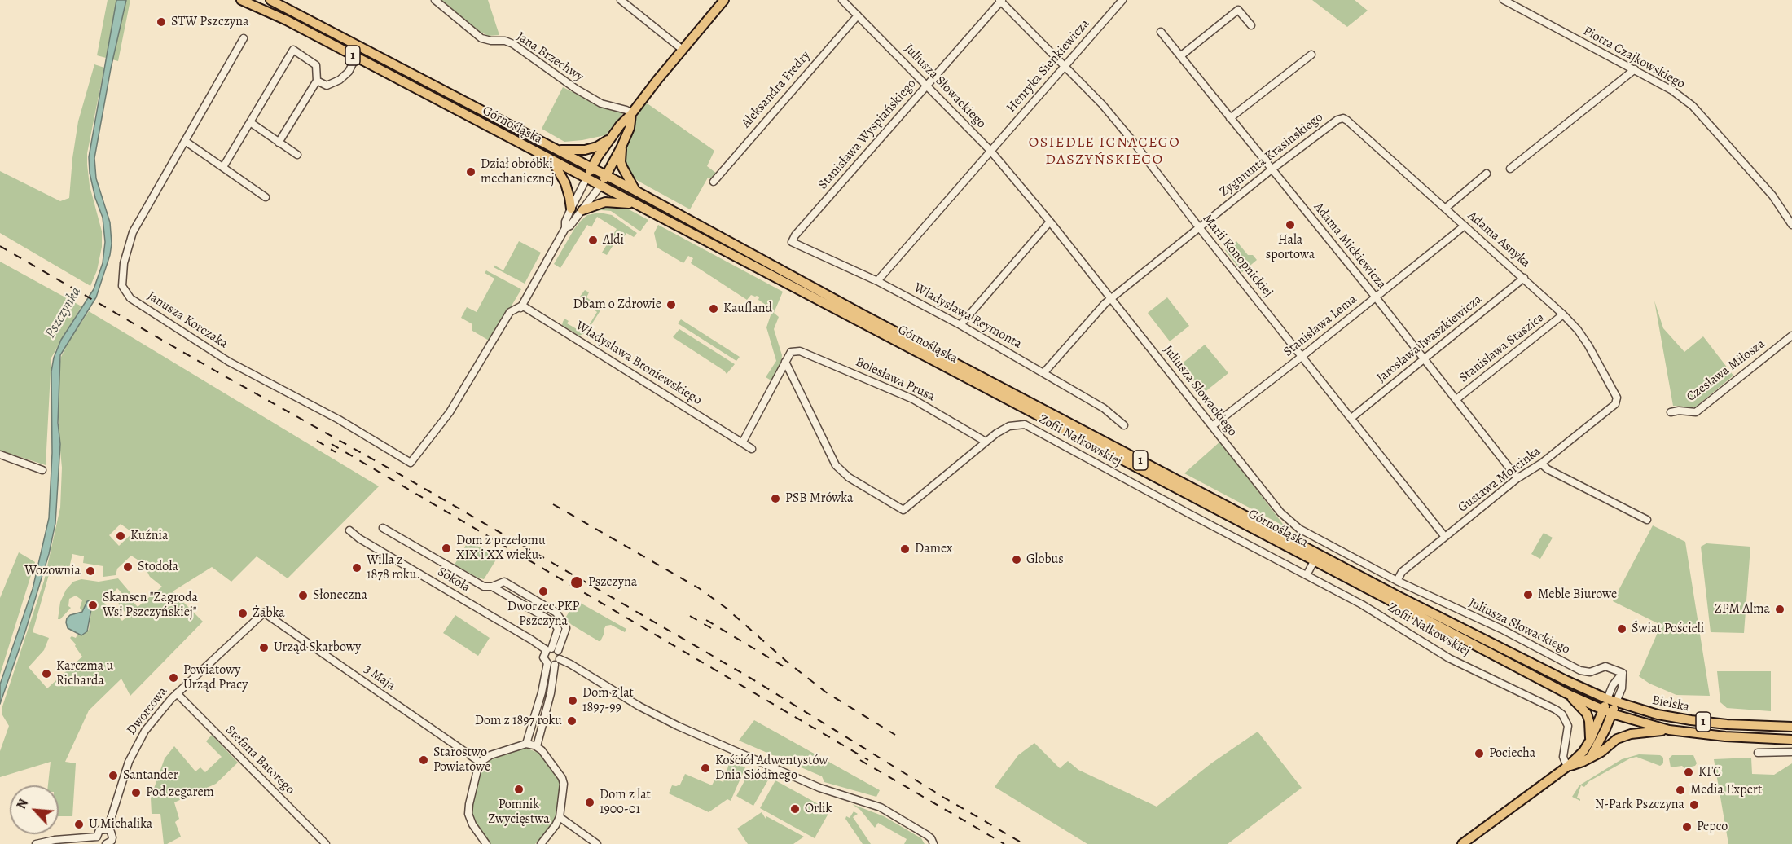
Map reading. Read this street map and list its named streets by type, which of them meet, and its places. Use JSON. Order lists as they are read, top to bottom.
{
  "streets": {
    "main road": ["1", "Górnośląska", "Bielska"],
    "street": [
      "Jana Brzechwy",
      "Piotra Czajkowskiego",
      "Henryka Sienkiewicza",
      "Juliusza Słowackiego",
      "Aleksandra Fredry",
      "Stanisława Wyspiańskiego",
      "Zygmunta Krasińskiego",
      "Adama Asnyka",
      "Adama Mickiewicza",
      "Marii Konopnickiej",
      "Władysława Reymonta",
      "Janusza Korczaka",
      "Stanisława Lema",
      "Jarosława Iwaszkiewicza",
      "Stanisława Staszica",
      "Władysława Broniewskiego",
      "Czesława Miłosza",
      "Bolesława Prusa",
      "Zofii Nałkowskiej",
      "Gustawa Morcinka",
      "Sokoła",
      "3 Maja",
      "Dworcowa",
      "Stefana Batorego"
    ]
  },
  "crossings": [
    ["Henryka Sienkiewicza", "Juliusza Słowackiego"],
    ["Henryka Sienkiewicza", "Marii Konopnickiej"],
    ["Henryka Sienkiewicza", "Władysława Reymonta"],
    ["Juliusza Słowackiego", "Aleksandra Fredry"],
    ["Juliusza Słowackiego", "Stanisława Wyspiańskiego"],
    ["Juliusza Słowackiego", "Zygmunta Krasińskiego"],
    ["Juliusza Słowackiego", "Stanisława Lema"],
    ["Juliusza Słowackiego", "Gustawa Morcinka"],
    ["Górnośląska", "Bielska"],
    ["Stanisława Wyspiańskiego", "Marii Konopnickiej"],
    ["Stanisława Wyspiańskiego", "Władysława Reymonta"],
    ["Zygmunta Krasińskiego", "Adama Asnyka"],
    ["Zygmunta Krasińskiego", "Adama Mickiewicza"],
    ["Zygmunta Krasińskiego", "Marii Konopnickiej"],
    ["Zygmunta Krasińskiego", "Władysława Reymonta"],
    ["Adama Asnyka", "Stanisława Lema"],
    ["Adama Asnyka", "Jarosława Iwaszkiewicza"],
    ["Adama Asnyka", "Stanisława Staszica"],
    ["Adama Asnyka", "Gustawa Morcinka"],
    ["Adama Mickiewicza", "Stanisława Lema"],
    ["Adama Mickiewicza", "Jarosława Iwaszkiewicza"],
    ["Adama Mickiewicza", "Stanisława Staszica"],
    ["Adama Mickiewicza", "Gustawa Morcinka"],
    ["Marii Konopnickiej", "Stanisława Lema"],
    ["Marii Konopnickiej", "Jarosława Iwaszkiewicza"],
    ["Marii Konopnickiej", "Gustawa Morcinka"],
    ["Janusza Korczaka", "Władysława Broniewskiego"],
    ["Bolesława Prusa", "Zofii Nałkowskiej"],
    ["3 Maja", "Dworcowa"],
    ["Dworcowa", "Stefana Batorego"]
  ],
  "districts": ["OSIEDLE IGNACEGO DASZYŃSKIEGO"],
  "water": ["Pszczynka"],
  "places": [
    "STW Pszczyna",
    "Dział obróbki mechanicznej",
    "Hala sportowa",
    "Aldi",
    "Dbam o Zdrowie",
    "Kaufland",
    "PSB Mrówka",
    "Kuźnia",
    "Dom z przełomu XIX i XX wieku.",
    "Damex",
    "Globus",
    "Stodoła",
    "Willa z 1878 roku.",
    "Wozownia",
    "Pszczyna",
    "Dworzec PKP Pszczyna",
    "Meble Biurowe",
    "Słoneczna",
    "Skansen \"Zagroda Wsi Pszczyńskiej\"",
    "ZPM Alma",
    "Żabka",
    "Świat Pościeli",
    "Urząd Skarbowy",
    "Karczma u Richarda",
    "Powiatowy Urząd Pracy",
    "Dom z lat 1897-99",
    "Dom z 1897 roku",
    "Pociecha",
    "Starostwo Powiatowe",
    "Kościół Adwentystów Dnia Siódmego",
    "KFC",
    "Santander",
    "Pomnik Zwycięstwa",
    "Media Expert",
    "Pod zegarem",
    "Dom z lat 1900-01",
    "N-Park Pszczyna",
    "Orlik",
    "U Michalika",
    "Pepco"
  ],
  "north": "top left"
}
